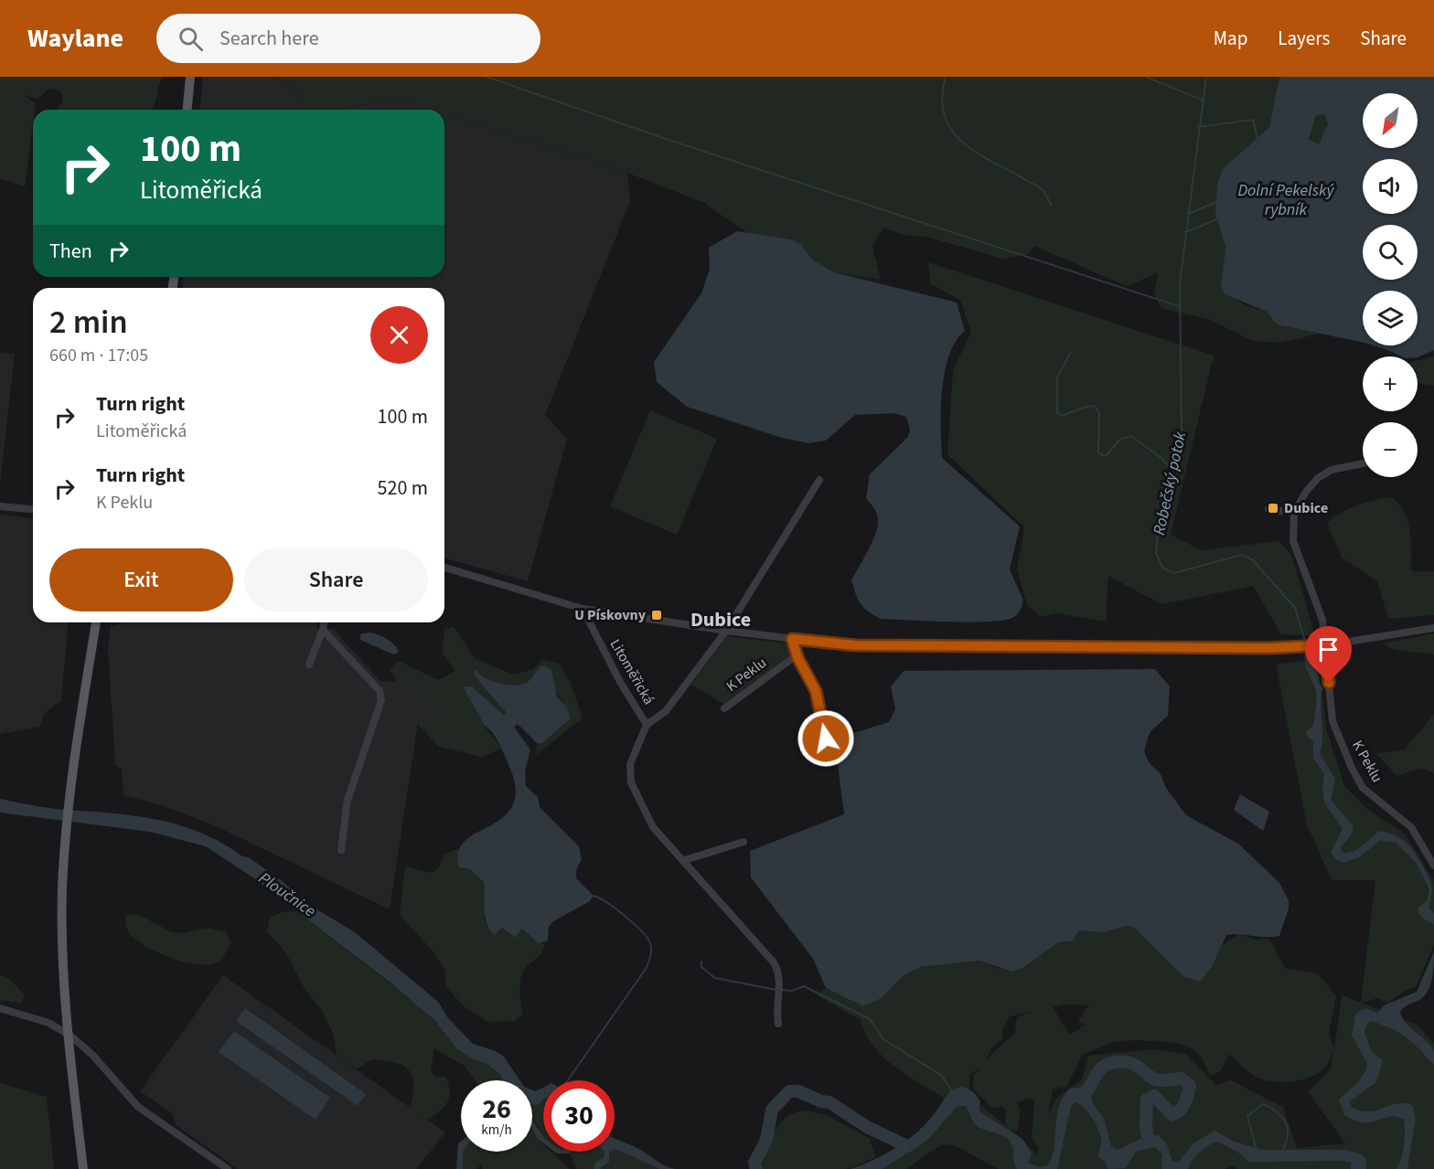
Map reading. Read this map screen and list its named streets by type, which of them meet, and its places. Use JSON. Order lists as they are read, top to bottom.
{
  "streets": {
    "street": ["Litoměřická", "K Peklu"]
  },
  "crossings": [
    ["Litoměřická", "K Peklu"]
  ],
  "districts": ["Dubice"],
  "water": ["Dolní Pekelský rybník", "Robečský potok", "Ploučnice"],
  "places": {
    "transit": ["Dubice", "U Pískovny"]
  },
  "north": "bottom left",
  "page": {
    "header": "Waylane",
    "search": "Search here",
    "nav": ["Map", "Layers", "Share"],
    "map_buttons": ["+", "−"],
    "turn": ["100 m", "Litoměřická"],
    "then": "Then",
    "heading": ["2 min", "660 m · 17:05"],
    "list": [
      {
        "name": "Turn right",
        "note": "Litoměřická",
        "value": "100 m"
      },
      {
        "name": "Turn right",
        "note": "K Peklu",
        "value": "520 m"
      }
    ],
    "buttons": ["Exit", "Share"],
    "speed": "26 km/h",
    "limit": "30"
  }
}
